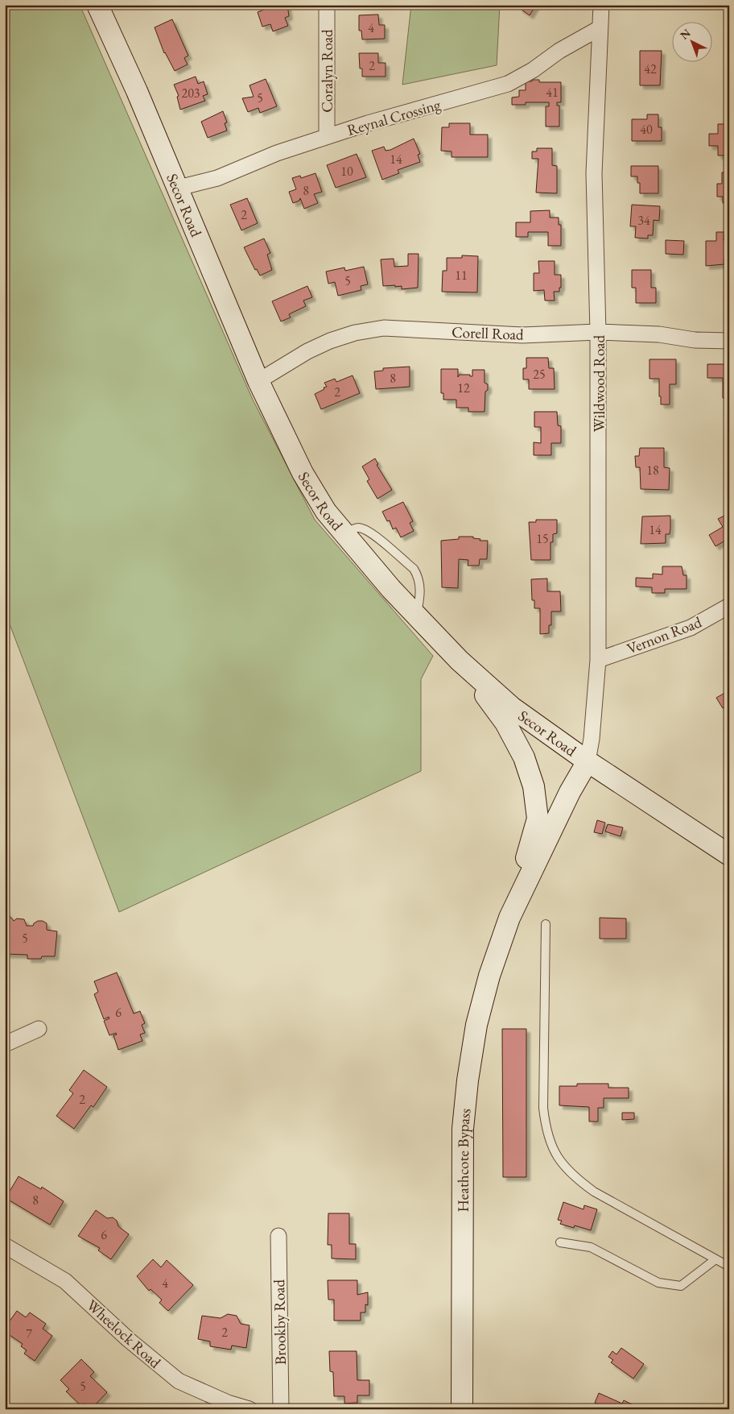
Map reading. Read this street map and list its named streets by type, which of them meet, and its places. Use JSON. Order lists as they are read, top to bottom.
{
  "streets": {
    "main road": ["Secor Road", "Heathcote Bypass"],
    "street": [
      "Coralyn Road",
      "Reynal Crossing",
      "Corell Road",
      "Wildwood Road",
      "Vernon Road",
      "Brookby Road",
      "Wheelock Road"
    ]
  },
  "crossings": [
    ["Coralyn Road", "Reynal Crossing"],
    ["Reynal Crossing", "Secor Road"],
    ["Reynal Crossing", "Wildwood Road"],
    ["Secor Road", "Corell Road"],
    ["Secor Road", "Wildwood Road"],
    ["Corell Road", "Wildwood Road"],
    ["Wildwood Road", "Vernon Road"]
  ],
  "house_numbers": [
    "4",
    "2",
    "42",
    "41",
    "203",
    "5",
    "40",
    "14",
    "10",
    "8",
    "2",
    "34",
    "11",
    "5",
    "25",
    "8",
    "12",
    "2",
    "18",
    "14",
    "15",
    "5",
    "6",
    "2",
    "8",
    "6",
    "4",
    "2",
    "7",
    "5"
  ],
  "north": "top left"
}
